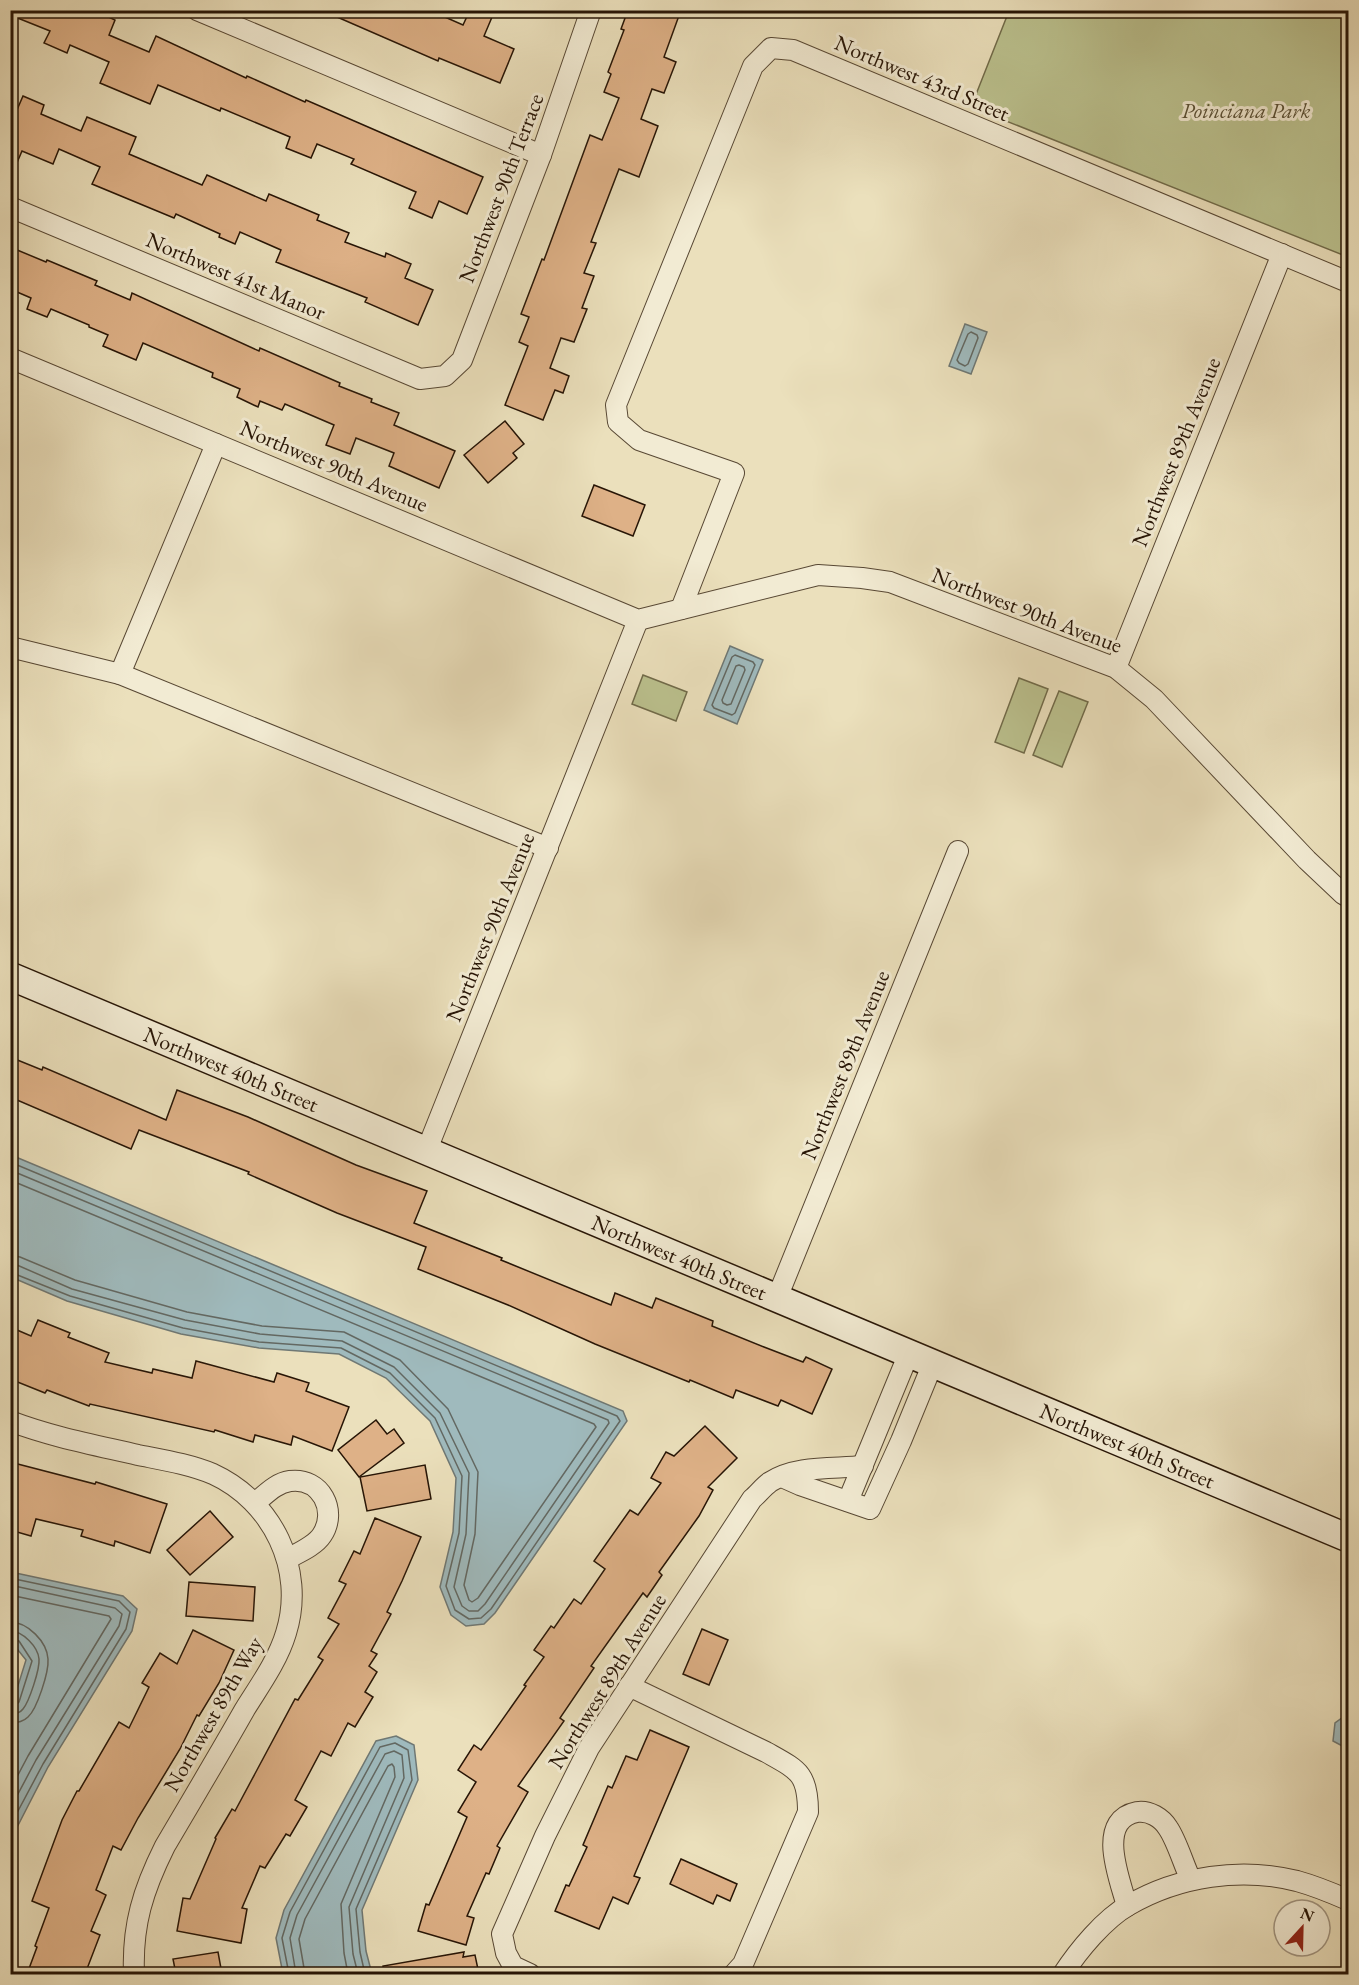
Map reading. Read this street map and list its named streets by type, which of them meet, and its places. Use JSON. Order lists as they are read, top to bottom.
{
  "streets": {
    "street": [
      "Northwest 43rd Street",
      "Northwest 90th Terrace",
      "Northwest 41st Manor",
      "Northwest 89th Avenue",
      "Northwest 90th Avenue",
      "Northwest 40th Street",
      "Northwest 89th Way"
    ]
  },
  "crossings": [
    ["Northwest 43rd Street", "Northwest 89th Avenue"],
    ["Northwest 43rd Street", "Northwest 90th Avenue"],
    ["Northwest 90th Terrace", "Northwest 41st Manor"],
    ["Northwest 89th Avenue", "Northwest 90th Avenue"],
    ["Northwest 89th Avenue", "Northwest 40th Street"],
    ["Northwest 90th Avenue", "Northwest 40th Street"]
  ],
  "parks": ["Poinciana Park"],
  "north": "top"
}
